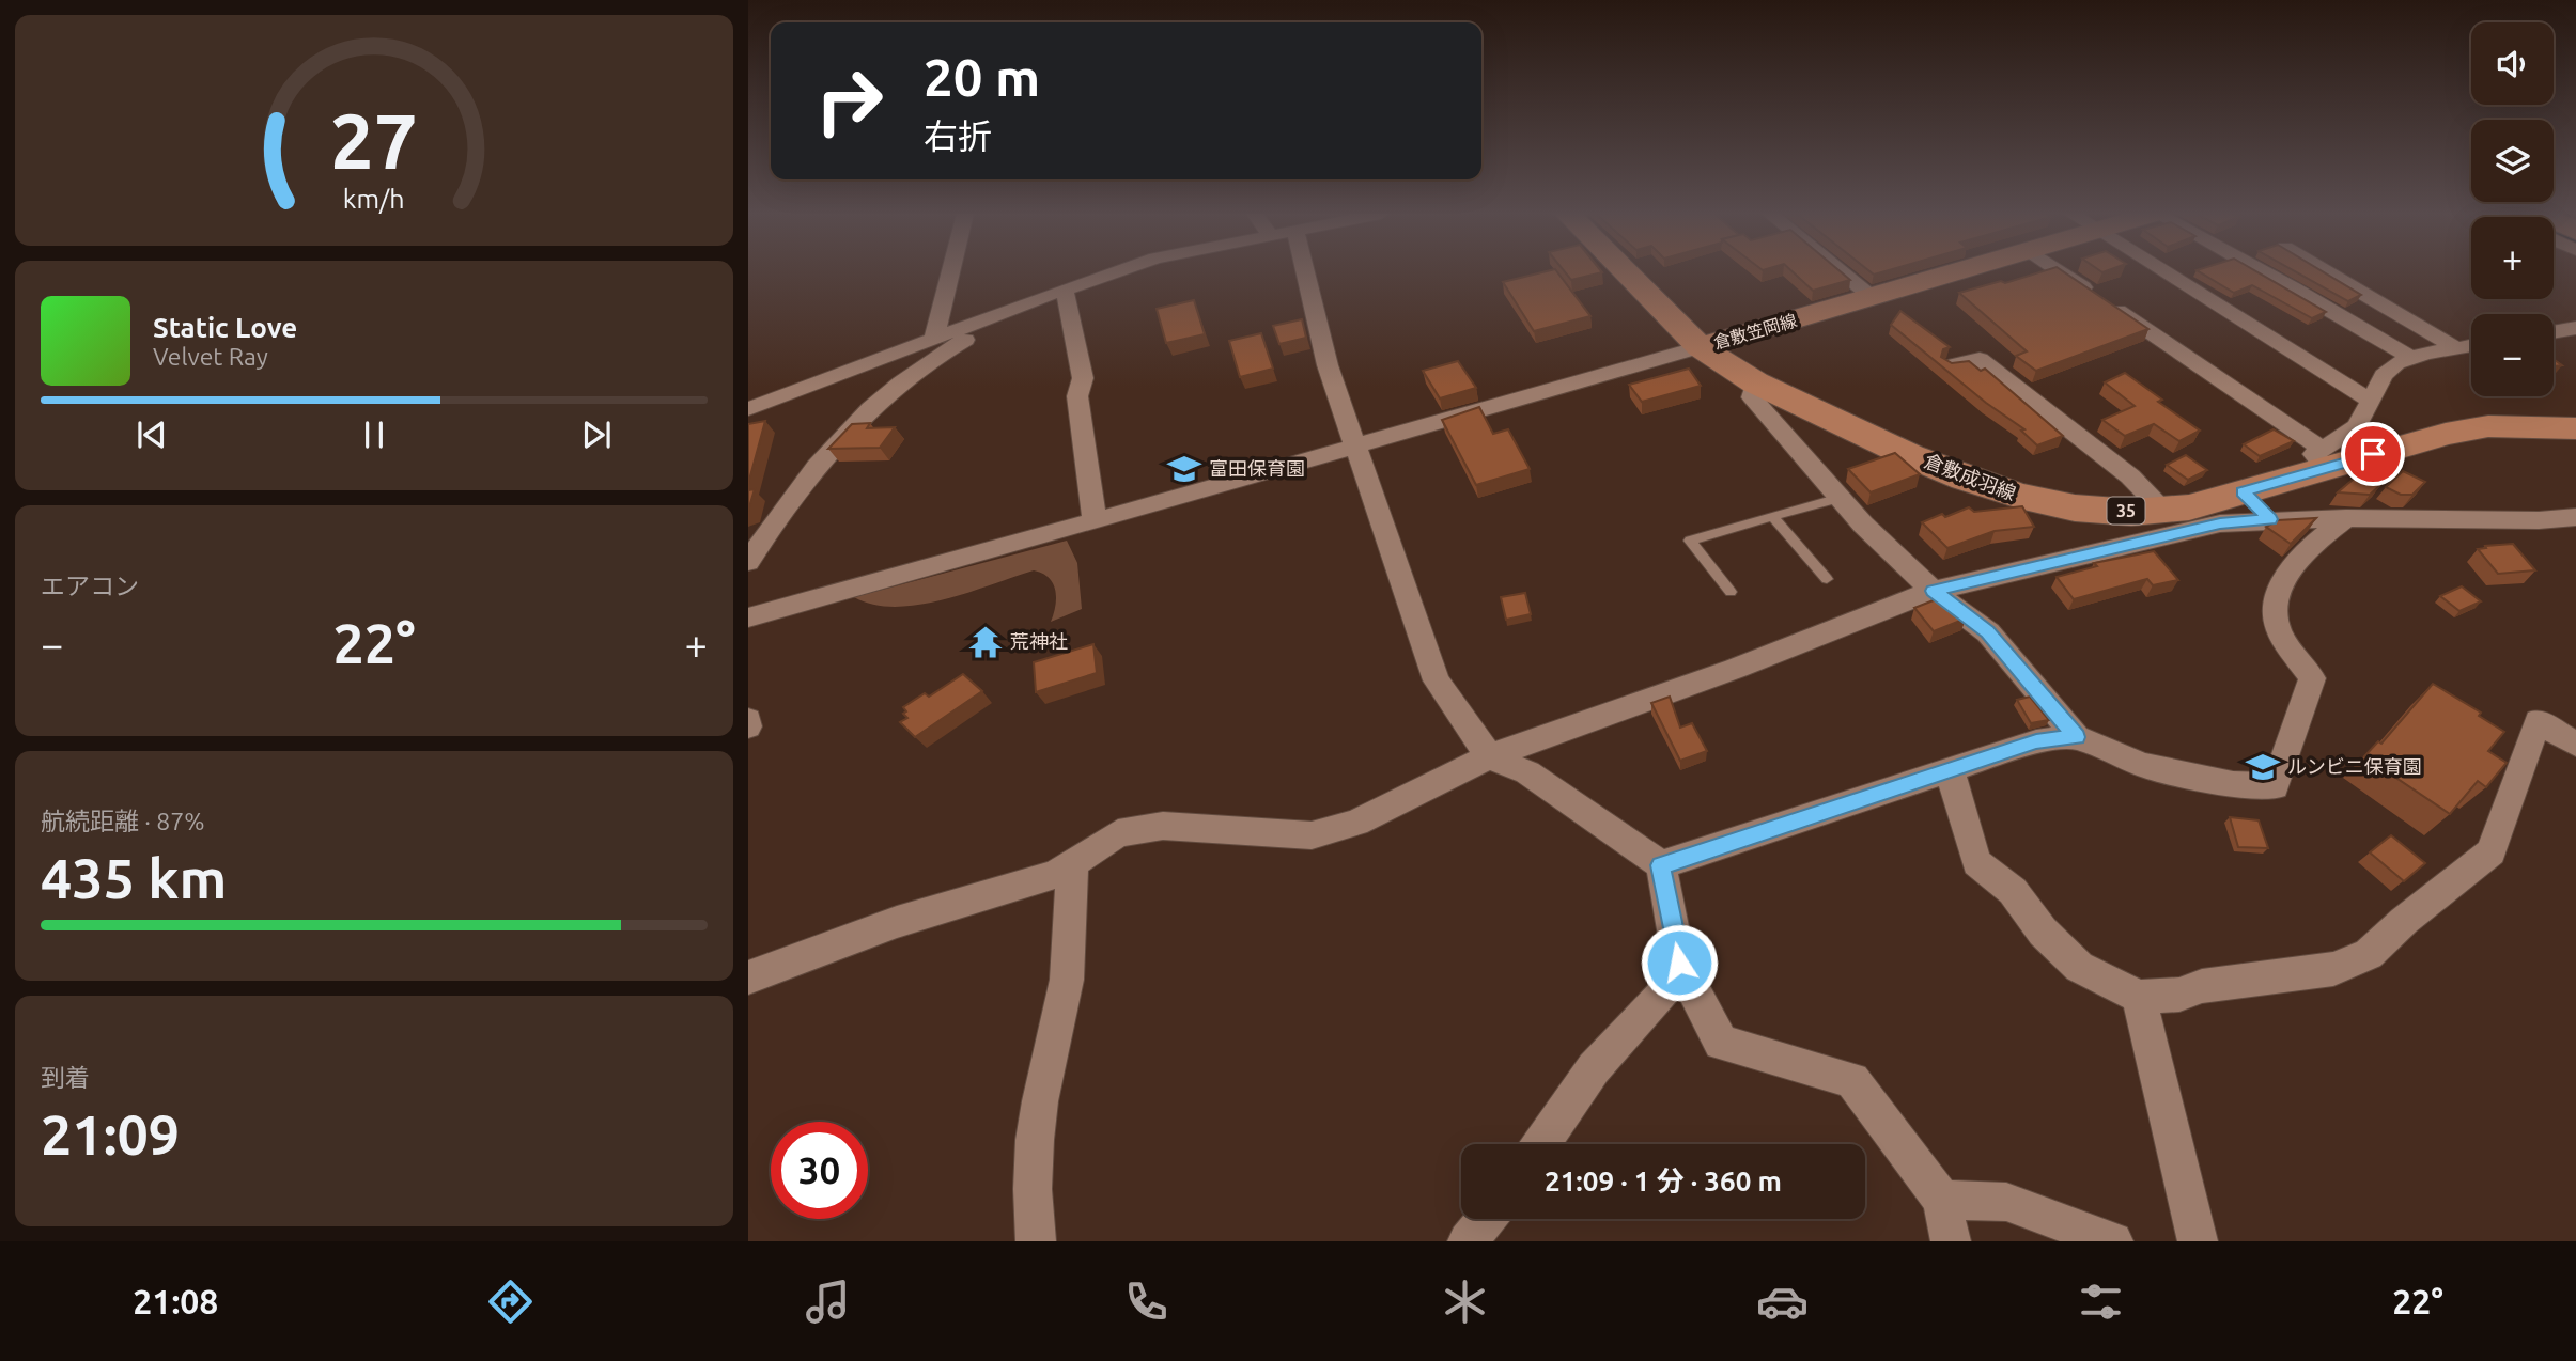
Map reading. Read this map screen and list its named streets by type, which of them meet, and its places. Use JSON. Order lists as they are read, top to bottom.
{
  "streets": {
    "main road": ["倉敷笠岡線", "倉敷成羽線", "35"]
  },
  "crossings": [
    ["倉敷笠岡線", "倉敷成羽線"]
  ],
  "places": {
    "school or university": ["富田保育園", "ルンビニ保育園"],
    "temple": ["荒神社"]
  },
  "page": {
    "map_buttons": ["+", "−"],
    "turn": ["20 m", "右折"],
    "song": ["Static Love", "Velvet Ray"],
    "tile": [
      "エアコン",
      ["航続距離 · 87%", "435 km"],
      ["到着", "21:09"]
    ],
    "heat": ["−", "22°", "+"],
    "limit": "30",
    "trip": "21:09 · 1 分 · 360 m",
    "tabs": ["21:08", "22°"],
    "gauge": ["27", "km/h"]
  }
}
